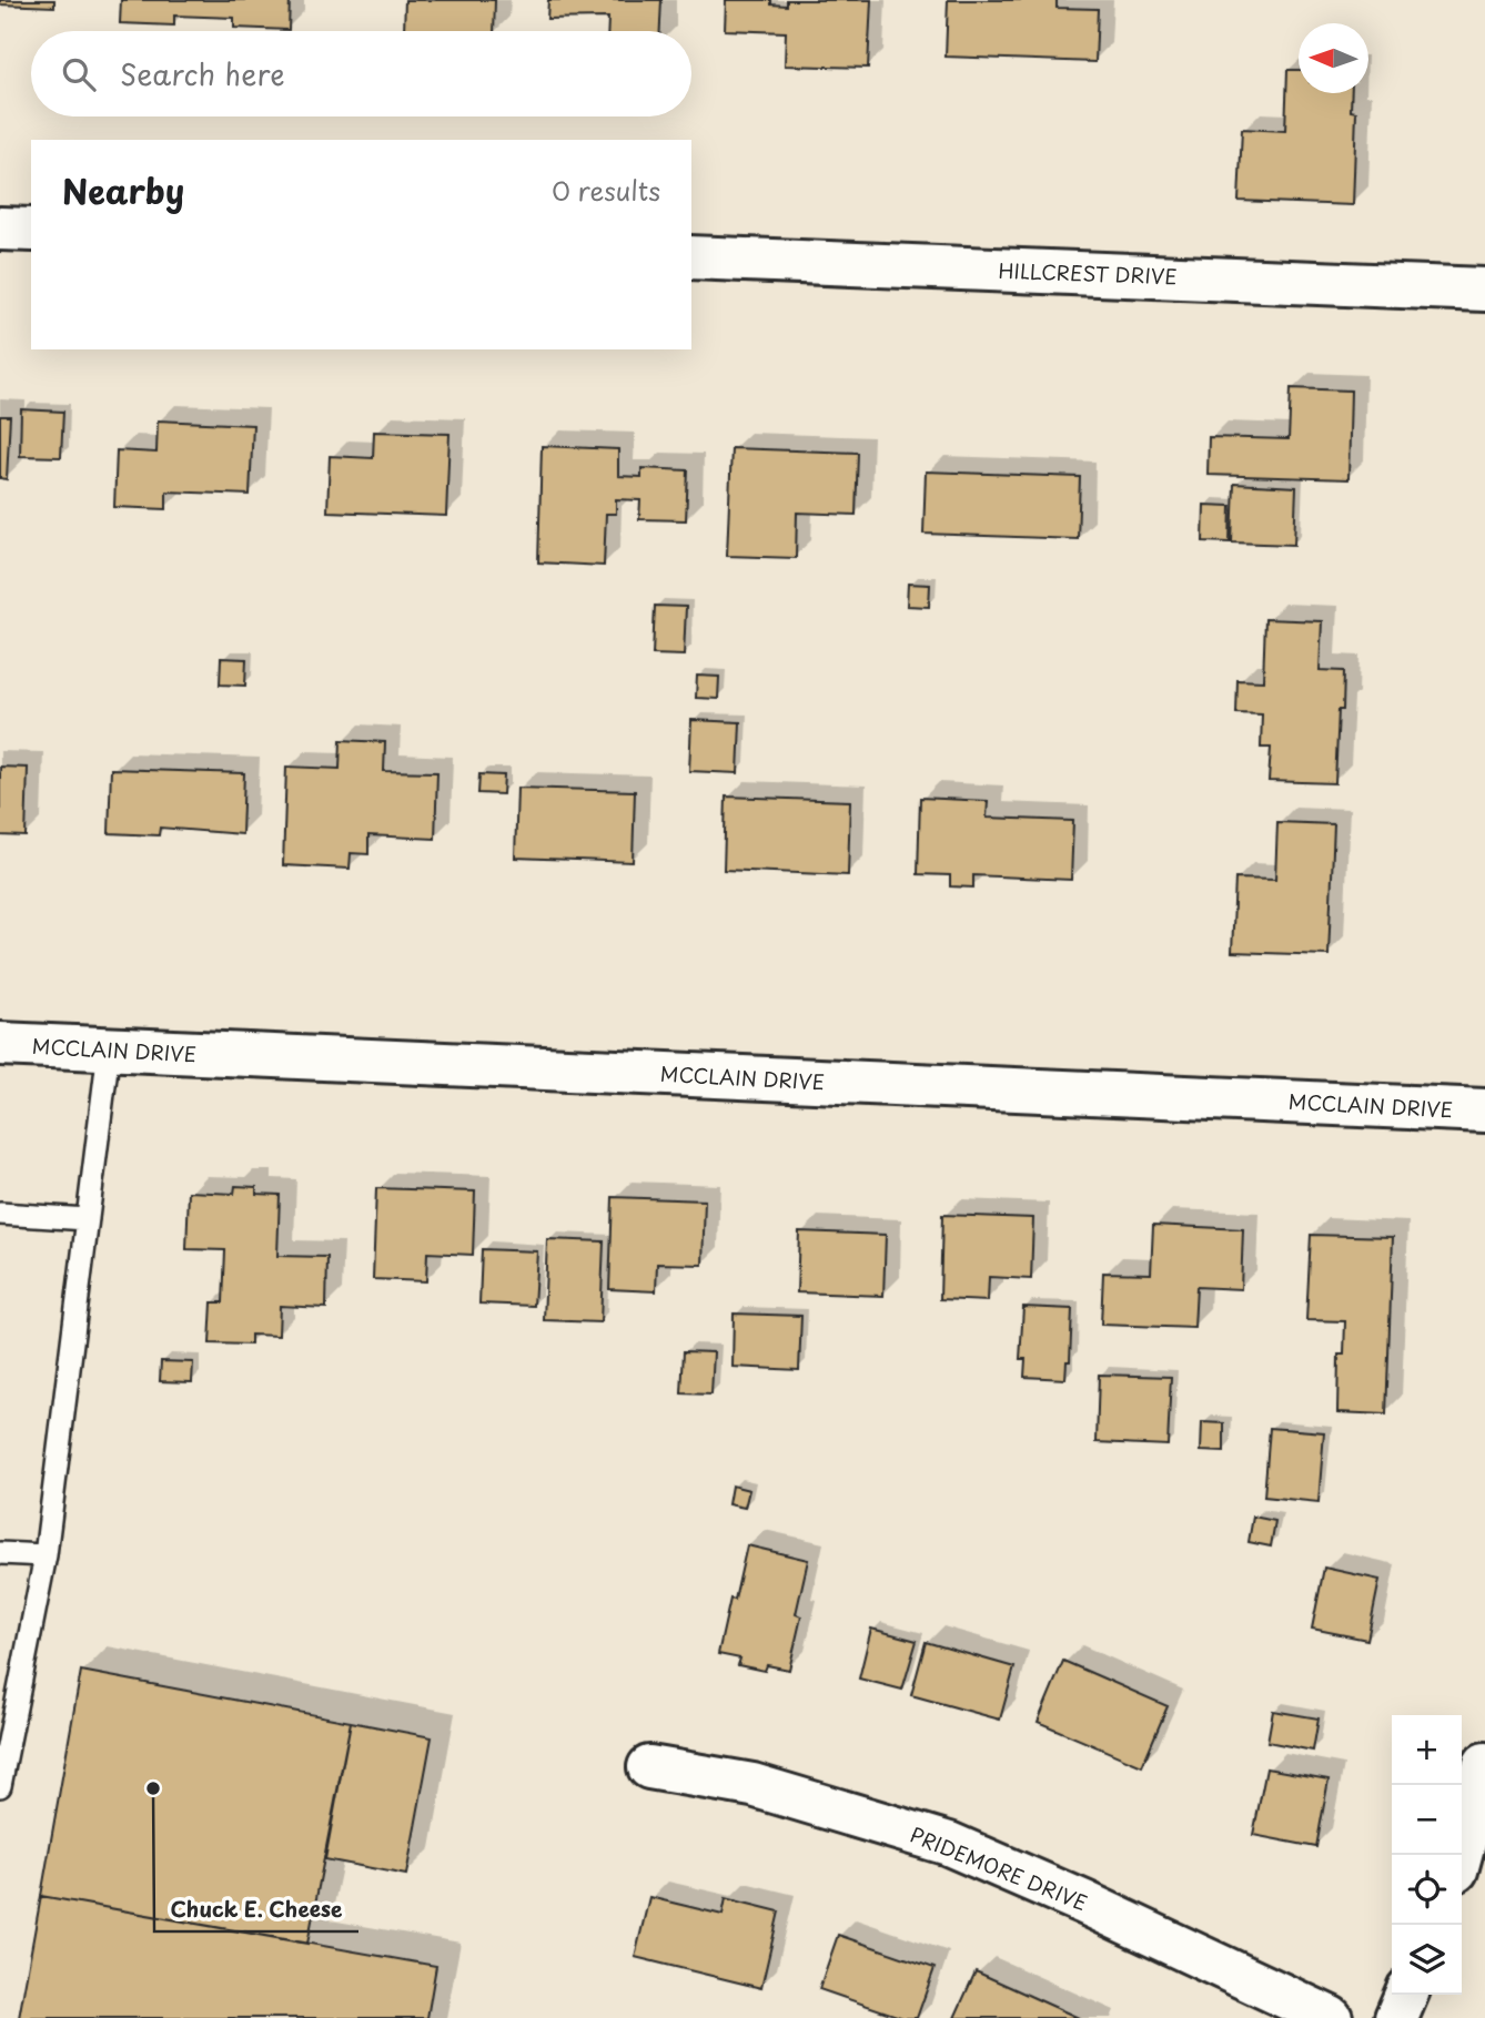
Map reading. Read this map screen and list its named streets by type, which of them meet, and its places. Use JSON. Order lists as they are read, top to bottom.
{
  "streets": {
    "street": ["HILLCREST DRIVE", "MCCLAIN DRIVE", "PRIDEMORE DRIVE"]
  },
  "places": ["Chuck E. Cheese"],
  "north": "left",
  "page": {
    "search": "Search here",
    "heading": ["Nearby", "0 results"],
    "map_buttons": ["+", "−"]
  }
}
